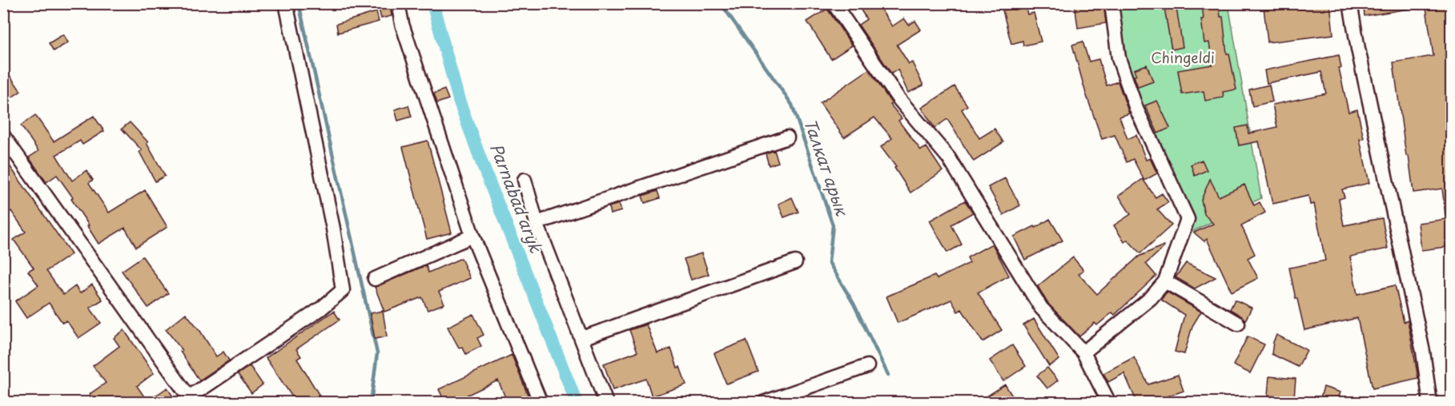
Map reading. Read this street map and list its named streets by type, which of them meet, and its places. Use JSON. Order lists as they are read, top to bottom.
{
  "water": ["Талкат арык", "Parnabad aryk"],
  "parks": ["Chingeldi"]
}
